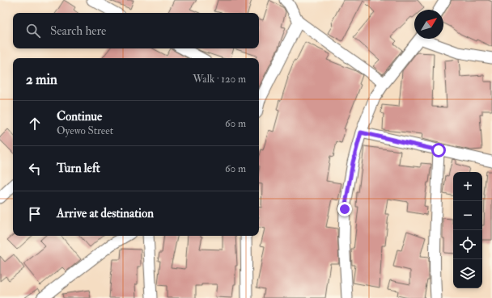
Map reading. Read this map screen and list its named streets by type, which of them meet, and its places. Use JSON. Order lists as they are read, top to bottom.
{
  "north": "top right",
  "page": {
    "search": "Search here",
    "heading": ["2 min", "Walk · 120 m"],
    "list": [
      ["Continue", "Oyewo Street", "60 m"],
      ["Turn left", "60 m"],
      "Arrive at destination"
    ],
    "map_buttons": ["+", "−"]
  }
}
